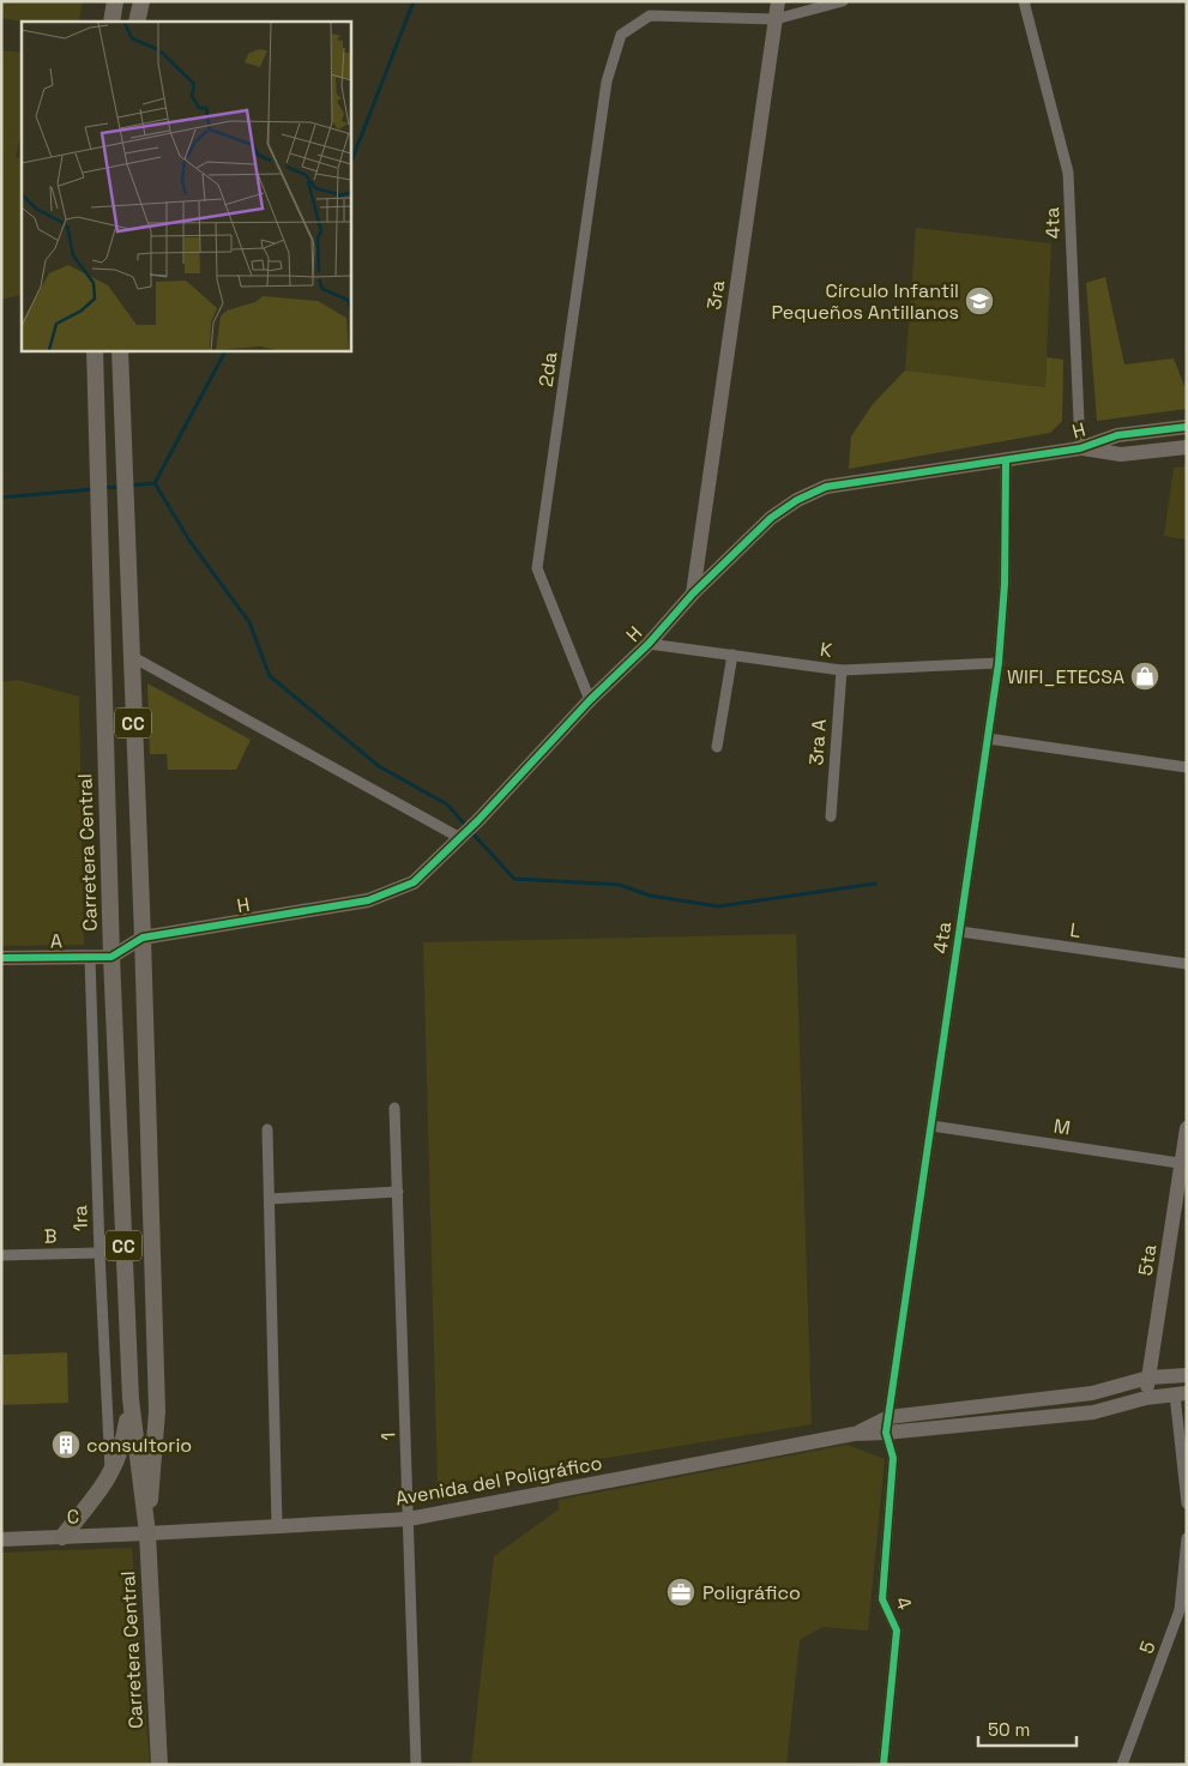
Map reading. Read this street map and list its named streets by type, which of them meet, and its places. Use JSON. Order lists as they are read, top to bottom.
{
  "streets": {
    "main road": ["CC", "Carretera Central"],
    "street": [
      "4ta",
      "3ra",
      "2da",
      "H",
      "K",
      "3ra A",
      "L",
      "A",
      "M",
      "1ra",
      "B",
      "5ta",
      "1",
      "Avenida del Poligráfico",
      "C",
      "4",
      "5"
    ]
  },
  "crossings": [
    ["4ta", "H"],
    ["4ta", "K"],
    ["4ta", "L"],
    ["4ta", "M"],
    ["4ta", "Avenida del Poligráfico"],
    ["4ta", "4"],
    ["3ra", "2da"],
    ["3ra", "H"],
    ["2da", "H"],
    ["H", "K"],
    ["H", "Carretera Central"],
    ["K", "3ra A"],
    ["Carretera Central", "A"],
    ["Carretera Central", "Avenida del Poligráfico"],
    ["Carretera Central", "C"],
    ["A", "1ra"],
    ["M", "5ta"],
    ["1ra", "B"],
    ["5ta", "Avenida del Poligráfico"],
    ["1", "Avenida del Poligráfico"],
    ["Avenida del Poligráfico", "C"],
    ["Avenida del Poligráfico", "4"]
  ],
  "places": {
    "school or university": ["Círculo Infantil Pequeños Antillanos"],
    "shop": ["WIFI_ETECSA"],
    "building": ["consultorio"],
    "office": ["Poligráfico"]
  },
  "scale_bar": "50 m"
}
